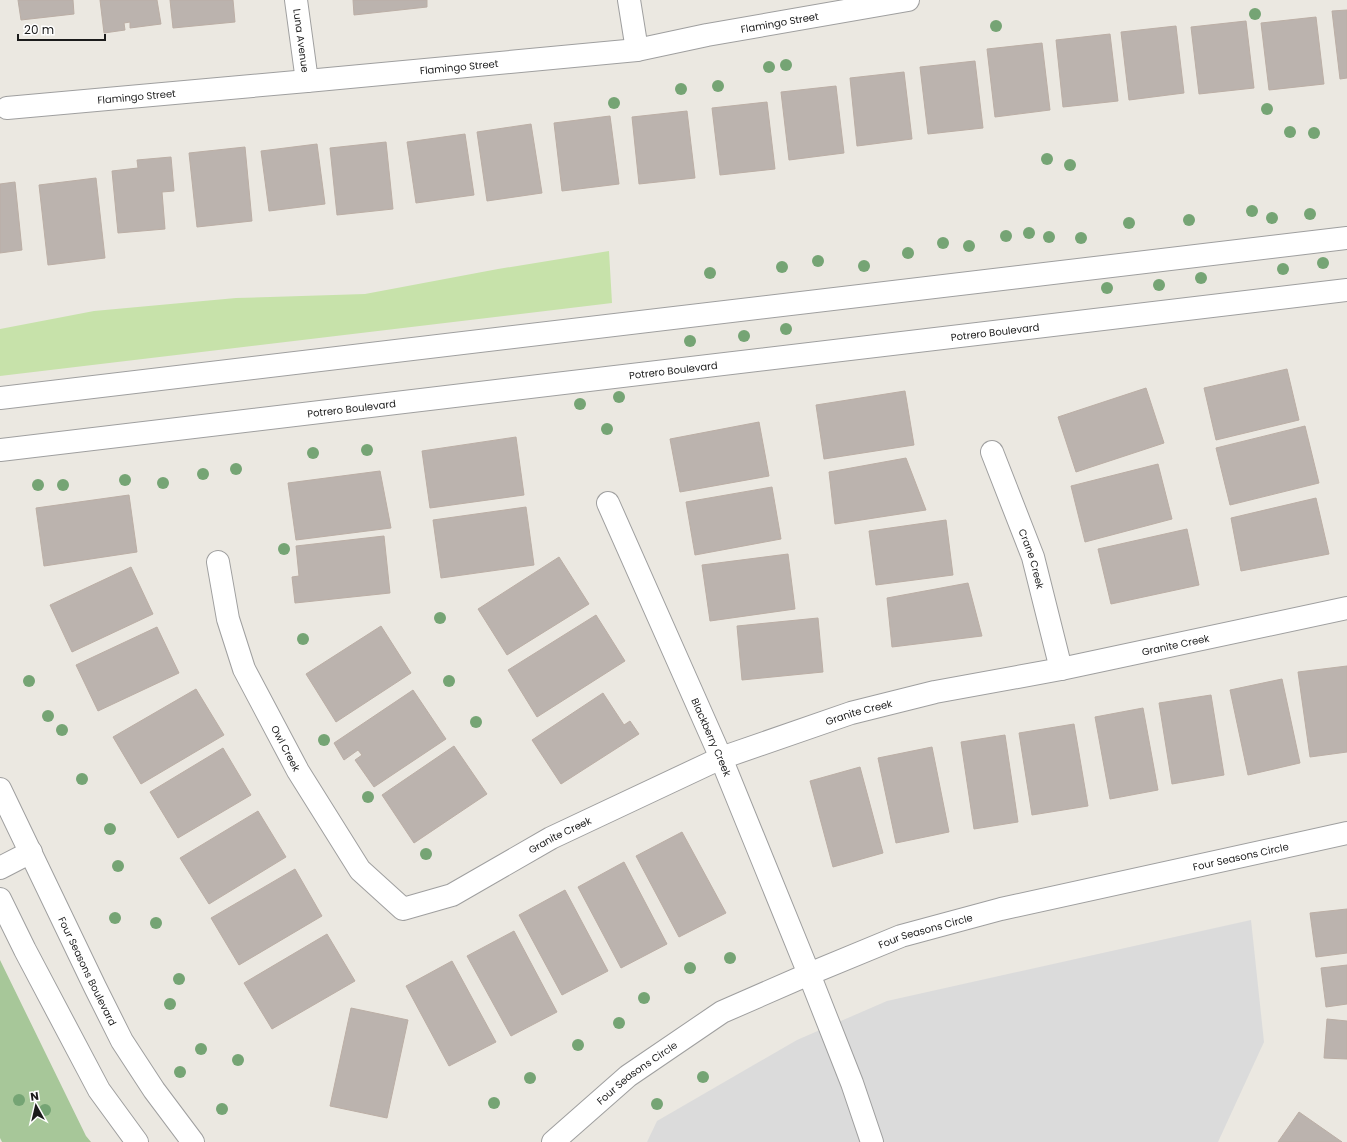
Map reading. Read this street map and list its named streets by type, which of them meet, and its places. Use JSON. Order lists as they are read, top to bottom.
{
  "streets": {
    "street": [
      "Flamingo Street",
      "Luna Avenue",
      "Potrero Boulevard",
      "Crane Creek",
      "Granite Creek",
      "Blackberry Creek",
      "Owl Creek",
      "Four Seasons Circle",
      "Four Seasons Boulevard"
    ]
  },
  "crossings": [
    ["Flamingo Street", "Luna Avenue"],
    ["Crane Creek", "Granite Creek"],
    ["Granite Creek", "Blackberry Creek"],
    ["Granite Creek", "Owl Creek"],
    ["Blackberry Creek", "Four Seasons Circle"]
  ],
  "scale_bar": "20 m",
  "north": "top"
}
